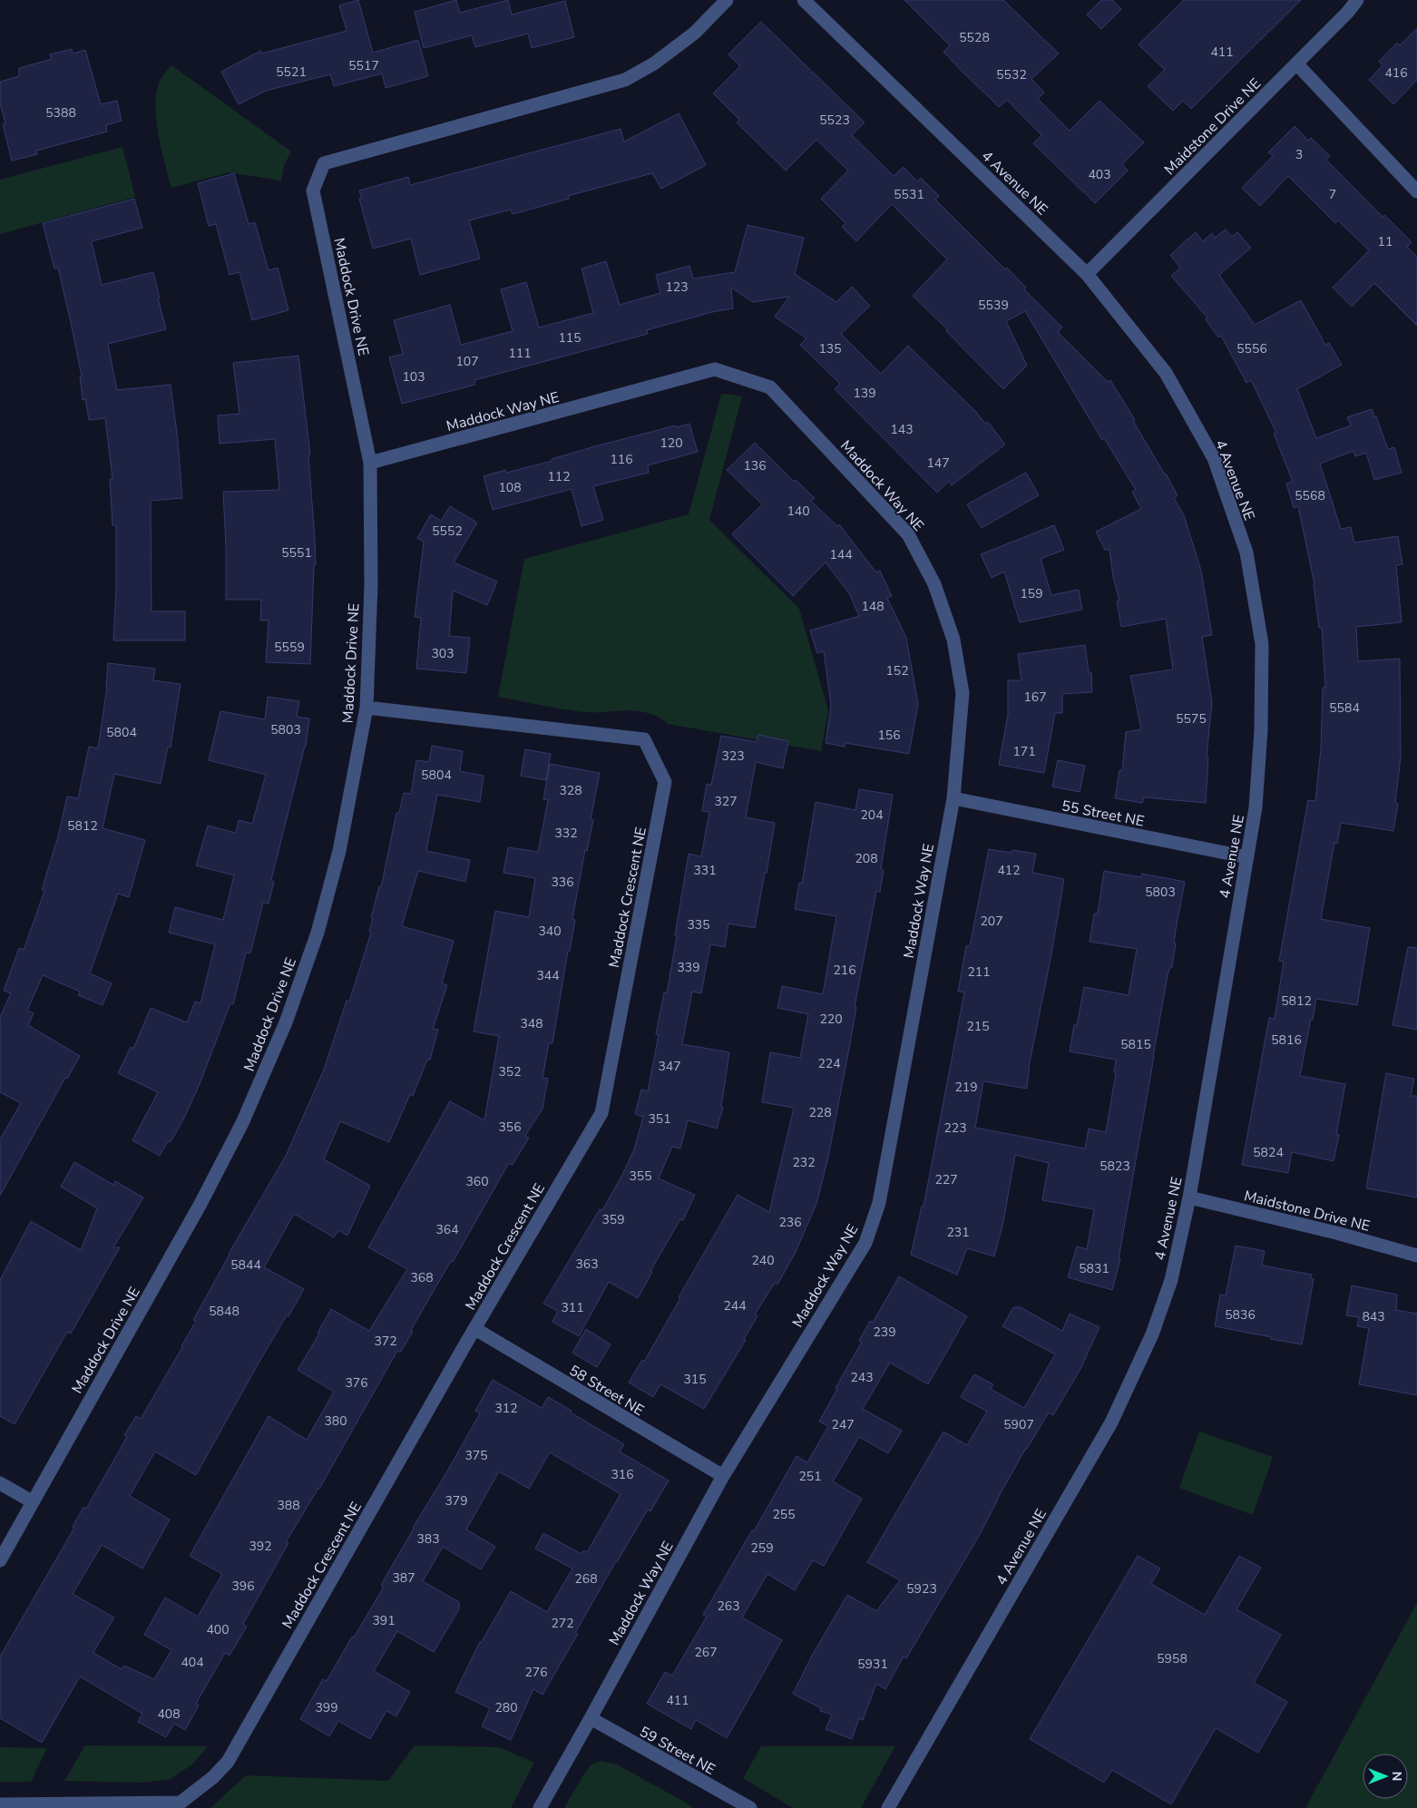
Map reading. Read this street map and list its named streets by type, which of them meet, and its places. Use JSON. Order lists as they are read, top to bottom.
{
  "streets": {
    "street": [
      "Maidstone Drive NE",
      "4 Avenue NE",
      "Maddock Drive NE",
      "Maddock Way NE",
      "55 Street NE",
      "Maddock Crescent NE",
      "58 Street NE",
      "59 Street NE"
    ]
  },
  "crossings": [
    ["Maidstone Drive NE", "4 Avenue NE"],
    ["4 Avenue NE", "55 Street NE"],
    ["Maddock Drive NE", "Maddock Way NE"],
    ["Maddock Drive NE", "Maddock Crescent NE"],
    ["Maddock Way NE", "55 Street NE"],
    ["Maddock Way NE", "58 Street NE"],
    ["Maddock Way NE", "59 Street NE"],
    ["Maddock Crescent NE", "58 Street NE"]
  ],
  "house_numbers": [
    "5528",
    "411",
    "5517",
    "5521",
    "416",
    "5532",
    "5388",
    "5523",
    "3",
    "403",
    "5531",
    "7",
    "11",
    "123",
    "5539",
    "115",
    "135",
    "5556",
    "111",
    "107",
    "103",
    "139",
    "143",
    "120",
    "116",
    "147",
    "136",
    "112",
    "108",
    "5568",
    "140",
    "5552",
    "5551",
    "144",
    "159",
    "148",
    "5559",
    "303",
    "152",
    "167",
    "5584",
    "5575",
    "5803",
    "5804",
    "156",
    "171",
    "323",
    "5804",
    "328",
    "327",
    "204",
    "5812",
    "332",
    "208",
    "331",
    "412",
    "336",
    "5803",
    "207",
    "335",
    "340",
    "339",
    "216",
    "211",
    "344",
    "5812",
    "220",
    "348",
    "215",
    "5816",
    "5815",
    "224",
    "347",
    "352",
    "219",
    "228",
    "351",
    "356",
    "223",
    "5824",
    "232",
    "5823",
    "355",
    "227",
    "360",
    "359",
    "236",
    "364",
    "231",
    "240",
    "363",
    "5844",
    "5831",
    "368",
    "244",
    "311",
    "5848",
    "5836",
    "843",
    "239",
    "372",
    "243",
    "315",
    "376",
    "312",
    "380",
    "247",
    "5907",
    "375",
    "316",
    "251",
    "379",
    "388",
    "255",
    "383",
    "392",
    "259",
    "387",
    "268",
    "396",
    "5923",
    "263",
    "391",
    "272",
    "400",
    "267",
    "5958",
    "404",
    "5931",
    "276",
    "411",
    "399",
    "280",
    "408"
  ],
  "north": "right"
}
